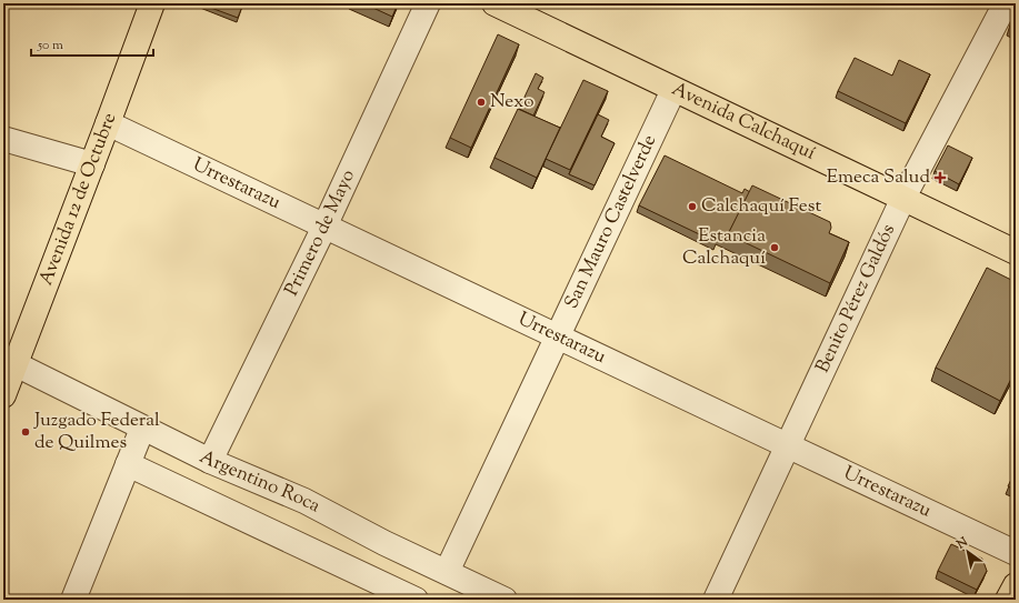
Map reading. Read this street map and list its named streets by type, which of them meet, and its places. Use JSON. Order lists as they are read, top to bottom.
{
  "streets": {
    "main road": ["Avenida Calchaquí", "Avenida 12 de Octubre"],
    "street": [
      "Urrestarazu",
      "San Mauro Castelverde",
      "Primero de Mayo",
      "Benito Pérez Galdós",
      "Argentino Roca"
    ]
  },
  "crossings": [
    ["Avenida Calchaquí", "San Mauro Castelverde"],
    ["Avenida Calchaquí", "Benito Pérez Galdós"],
    ["Urrestarazu", "Avenida 12 de Octubre"],
    ["Urrestarazu", "San Mauro Castelverde"],
    ["Urrestarazu", "Primero de Mayo"],
    ["Urrestarazu", "Benito Pérez Galdós"],
    ["Avenida 12 de Octubre", "Argentino Roca"],
    ["San Mauro Castelverde", "Argentino Roca"],
    ["Primero de Mayo", "Argentino Roca"]
  ],
  "places": {
    "other": [
      "Nexo",
      "Calchaquí Fest",
      "Estancia Calchaquí",
      "Juzgado Federal de Quilmes"
    ],
    "health": ["Emeca Salud"]
  },
  "scale_bar": "50 m",
  "north": "top left"
}
